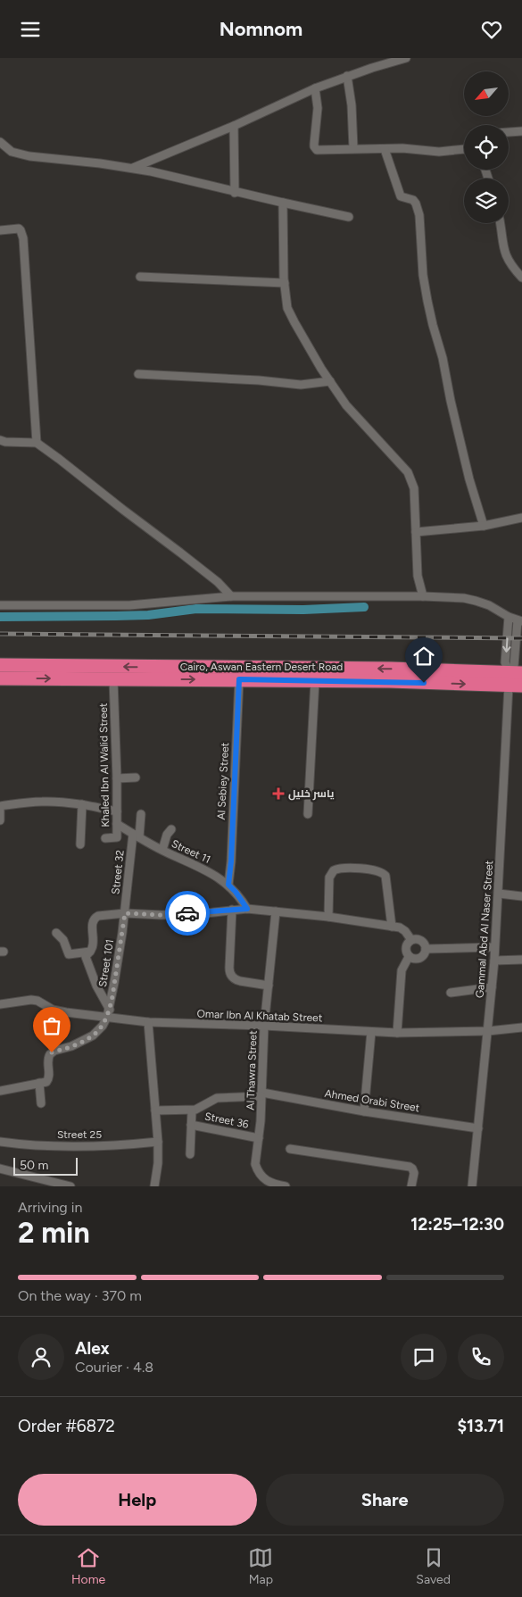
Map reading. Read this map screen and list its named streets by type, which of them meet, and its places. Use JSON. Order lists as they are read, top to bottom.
{
  "streets": {
    "highway": ["Cairo, Aswan Eastern Desert Road"],
    "street": [
      "Khaled Ibn Al Walid Street",
      "Al Sebiey Street",
      "Street 11",
      "Street 32",
      "Gammal Abd Al Naser Street",
      "Street 101",
      "Omar Ibn Al Khatab Street",
      "Al Thawra Street",
      "Ahmed Orabi Street",
      "Street 36",
      "Street 25"
    ]
  },
  "crossings": [
    ["Cairo, Aswan Eastern Desert Road", "Khaled Ibn Al Walid Street"],
    ["Cairo, Aswan Eastern Desert Road", "Al Sebiey Street"],
    ["Cairo, Aswan Eastern Desert Road", "Gammal Abd Al Naser Street"],
    ["Khaled Ibn Al Walid Street", "Street 11"],
    ["Al Sebiey Street", "Street 11"],
    ["Street 11", "Street 32"],
    ["Street 32", "Street 101"],
    ["Gammal Abd Al Naser Street", "Omar Ibn Al Khatab Street"],
    ["Gammal Abd Al Naser Street", "Ahmed Orabi Street"],
    ["Street 101", "Omar Ibn Al Khatab Street"],
    ["Omar Ibn Al Khatab Street", "Al Thawra Street"],
    ["Al Thawra Street", "Ahmed Orabi Street"],
    ["Al Thawra Street", "Street 36"]
  ],
  "places": {
    "health": ["ياسر خليل"]
  },
  "scale_bar": "50 m",
  "north": "bottom left",
  "page": {
    "header": "Nomnom",
    "scale": "50 m",
    "heading": ["2 min", "Arriving in", "12:25–12:30"],
    "panel": [
      "Alex",
      "Courier · 4.8",
      "Order #6872",
      "$13.71"
    ],
    "bar": "On the way · 370 m",
    "buttons": ["Help", "Share"],
    "tabs": ["Home", "Map", "Saved"]
  }
}
